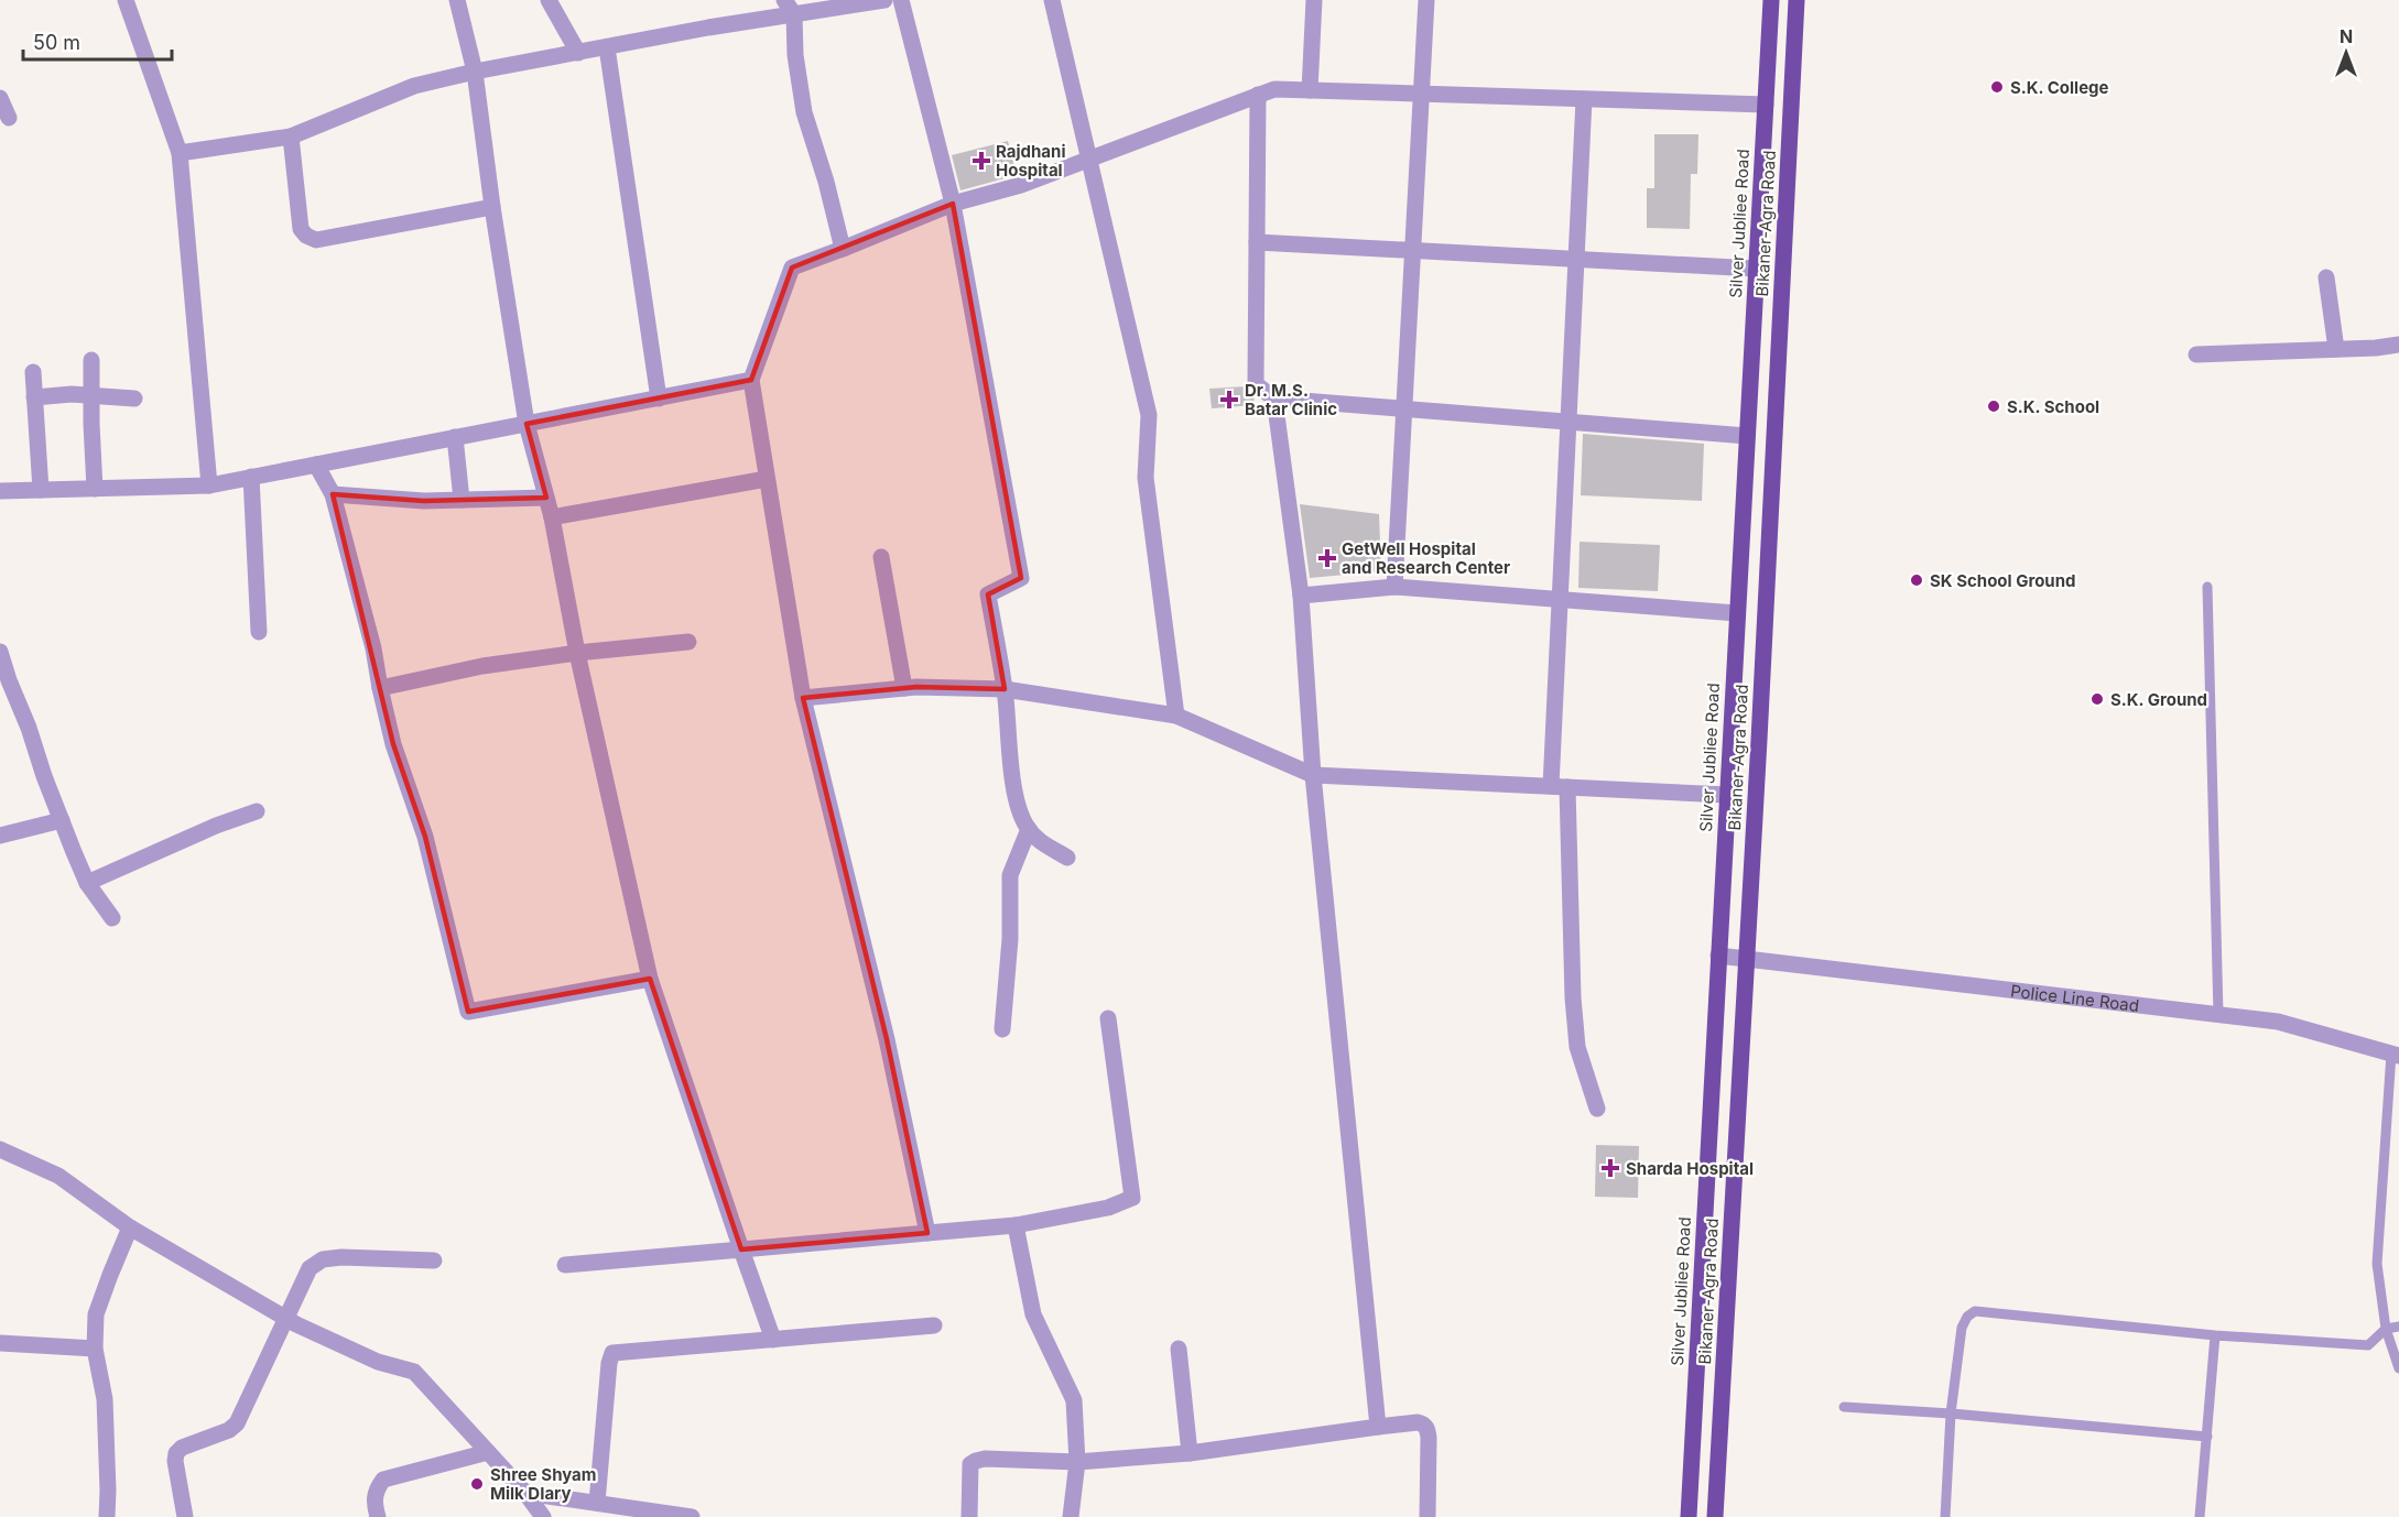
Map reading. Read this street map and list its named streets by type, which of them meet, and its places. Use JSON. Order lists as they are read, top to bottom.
{
  "streets": {
    "main road": ["Silver Jubliee Road", "Bikaner-Agra Road"],
    "street": ["Police Line Road"]
  },
  "crossings": [
    ["Silver Jubliee Road", "Police Line Road"],
    ["Bikaner-Agra Road", "Police Line Road"]
  ],
  "places": {
    "other": [
      "S.K. College",
      "S.K. School",
      "SK School Ground",
      "S.K. Ground",
      "Shree Shyam Milk DIary"
    ],
    "health": [
      "Rajdhani Hospital",
      "Dr. M.S. Batar Clinic",
      "GetWell Hospital and Research Center",
      "Sharda Hospital"
    ]
  },
  "scale_bar": "50 m",
  "north": "top"
}
